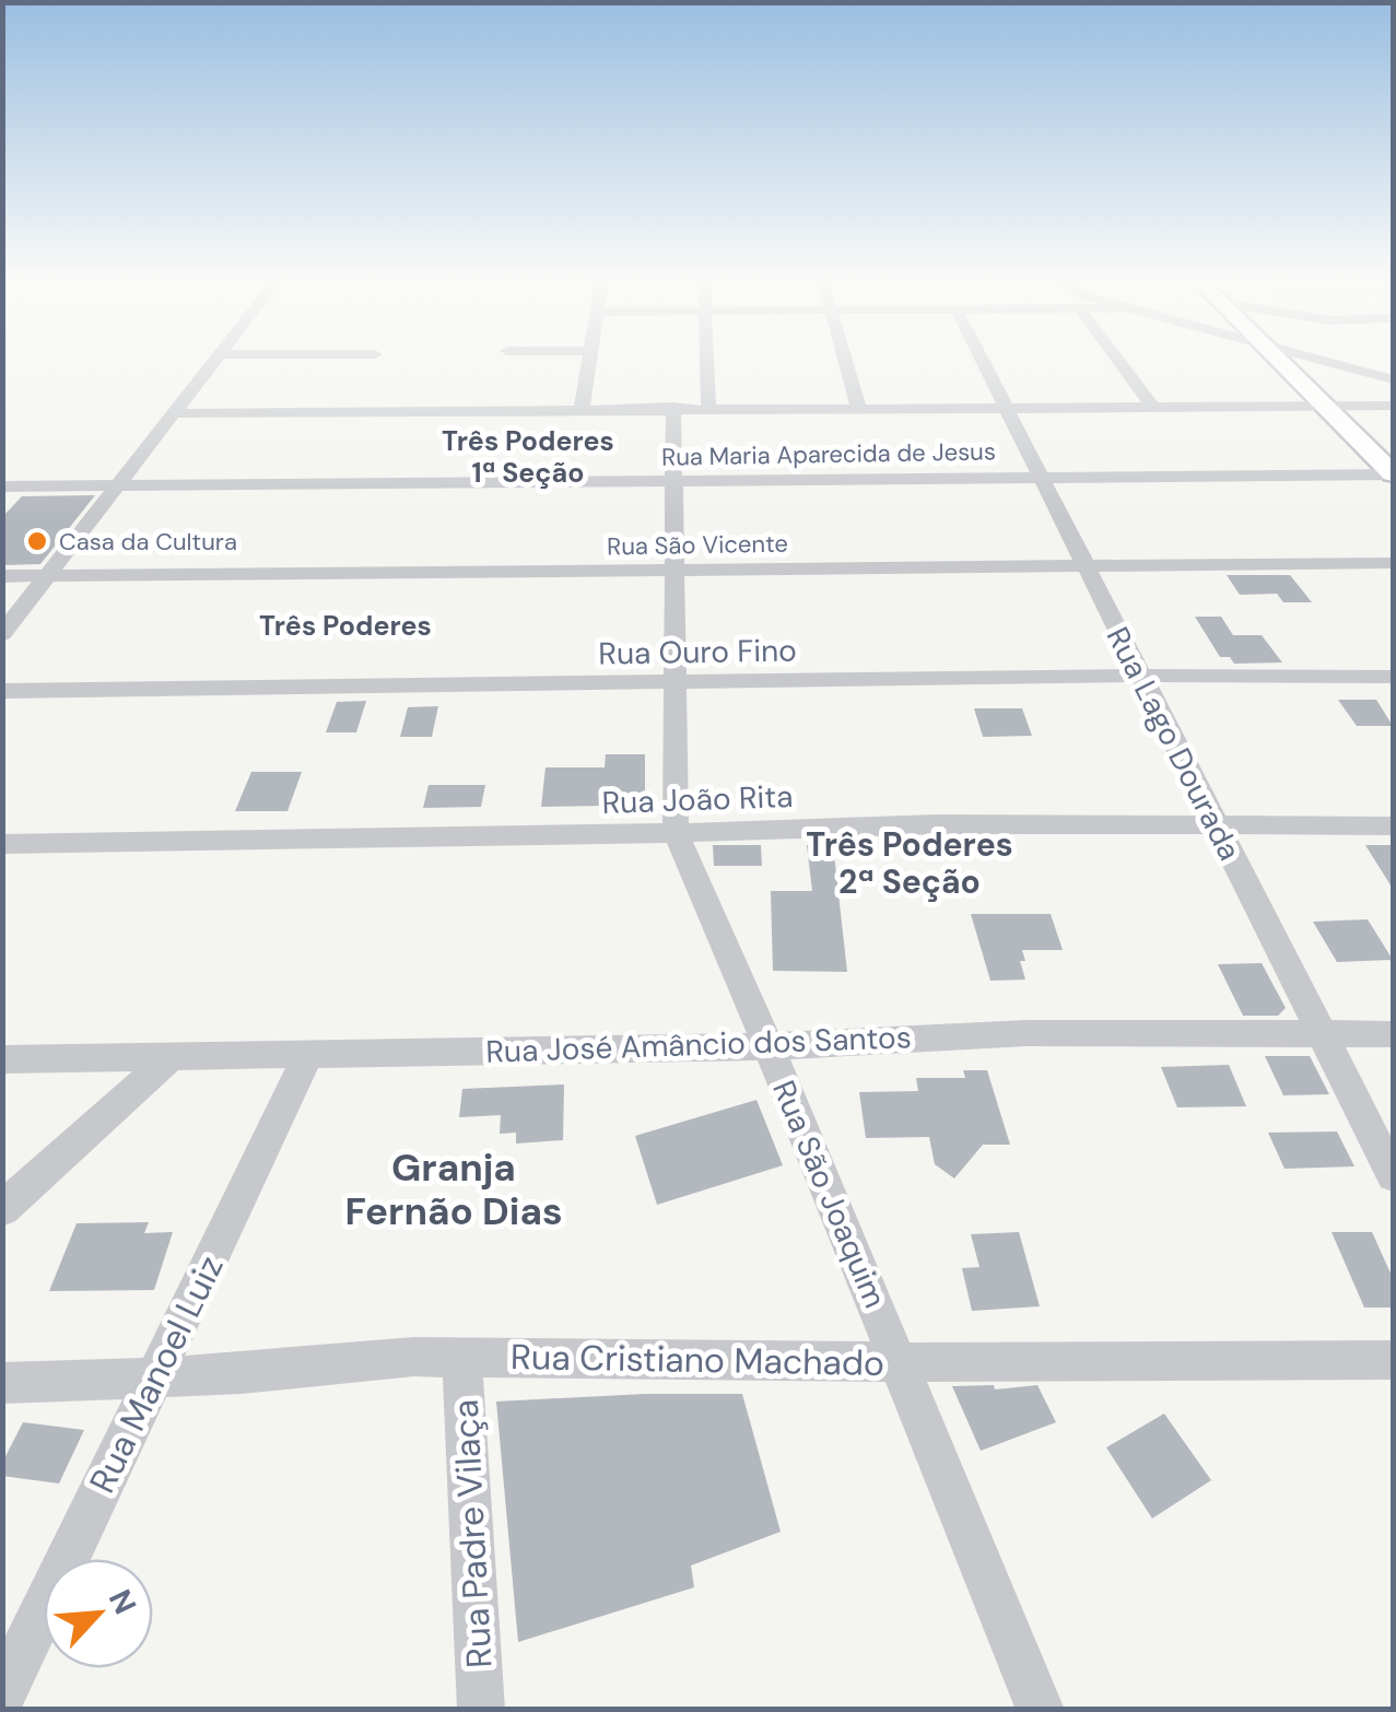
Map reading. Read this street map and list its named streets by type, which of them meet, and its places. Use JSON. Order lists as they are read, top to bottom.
{
  "streets": {
    "street": [
      "Rua Maria Aparecida de Jesus",
      "Rua São Vicente",
      "Rua Ouro Fino",
      "Rua Lago Dourada",
      "Rua João Rita",
      "Rua José Amâncio dos Santos",
      "Rua São Joaquim",
      "Rua Cristiano Machado",
      "Rua Manoel Luiz",
      "Rua Padre Vilaça"
    ]
  },
  "crossings": [
    ["Rua Maria Aparecida de Jesus", "Rua Lago Dourada"],
    ["Rua Maria Aparecida de Jesus", "Rua São Joaquim"],
    ["Rua São Vicente", "Rua Lago Dourada"],
    ["Rua São Vicente", "Rua São Joaquim"],
    ["Rua Ouro Fino", "Rua Lago Dourada"],
    ["Rua Ouro Fino", "Rua São Joaquim"],
    ["Rua Lago Dourada", "Rua João Rita"],
    ["Rua Lago Dourada", "Rua José Amâncio dos Santos"],
    ["Rua João Rita", "Rua São Joaquim"],
    ["Rua José Amâncio dos Santos", "Rua São Joaquim"],
    ["Rua José Amâncio dos Santos", "Rua Manoel Luiz"],
    ["Rua São Joaquim", "Rua Cristiano Machado"],
    ["Rua Cristiano Machado", "Rua Manoel Luiz"],
    ["Rua Cristiano Machado", "Rua Padre Vilaça"]
  ],
  "districts": [
    "Três Poderes 1ª Seção",
    "Três Poderes",
    "Três Poderes 2ª Seção",
    "Granja Fernão Dias"
  ],
  "places": ["Casa da Cultura"],
  "north": "top right"
}
